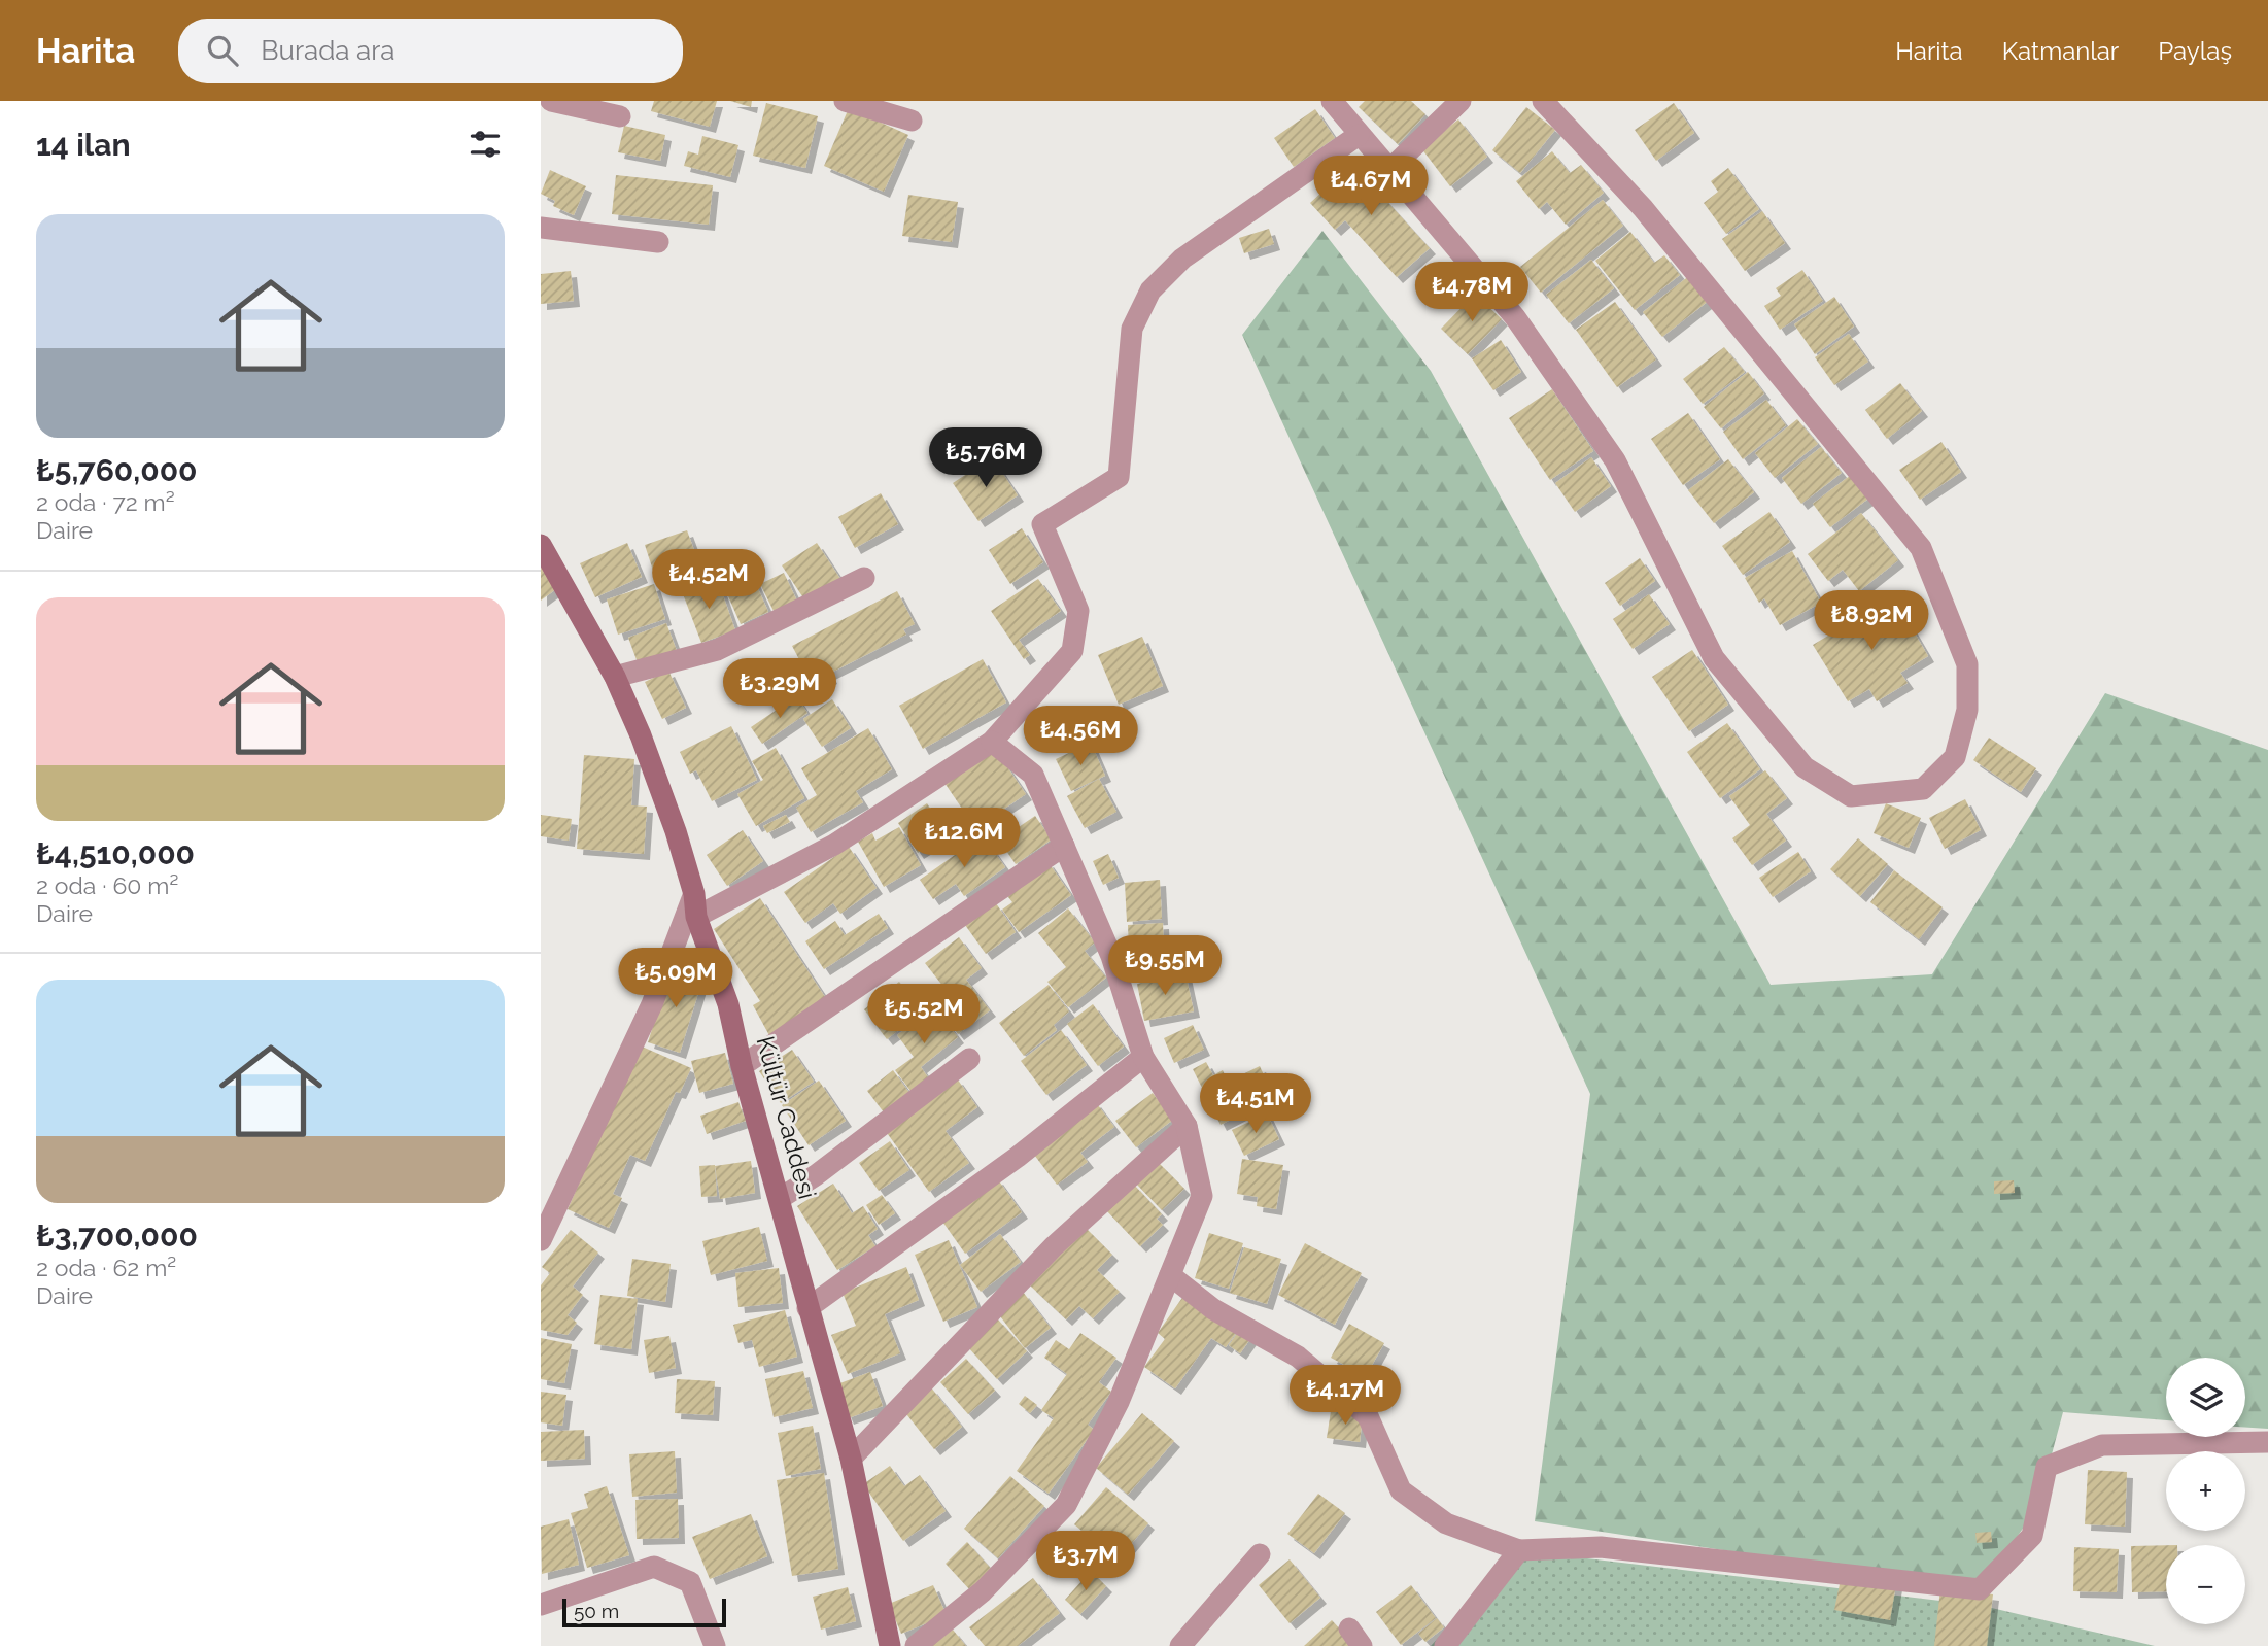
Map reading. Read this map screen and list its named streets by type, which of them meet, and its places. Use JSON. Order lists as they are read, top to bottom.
{
  "streets": {
    "street": ["Kültür Caddesi"]
  },
  "scale_bar": "50 m",
  "page": {
    "header": "Harita",
    "search": "Burada ara",
    "nav": ["Harita", "Katmanlar", "Paylaş"],
    "heading": "14 ilan",
    "price": [
      "₺4.67M",
      "₺4.78M",
      "₺5.76M",
      "₺4.52M",
      "₺8.92M",
      "₺3.29M",
      "₺4.56M",
      "₺12.6M",
      "₺9.55M",
      "₺5.09M",
      "₺5.52M",
      "₺4.51M",
      "₺4.17M",
      "₺3.7M"
    ],
    "list": [
      {
        "name": "₺5,760,000",
        "note": "2 oda · 72 m² · Daire"
      },
      {
        "name": "₺4,510,000",
        "note": "2 oda · 60 m² · Daire"
      },
      {
        "name": "₺3,700,000",
        "note": "2 oda · 62 m² · Daire"
      }
    ],
    "map_buttons": ["+", "−"],
    "scale": "50 m"
  }
}
